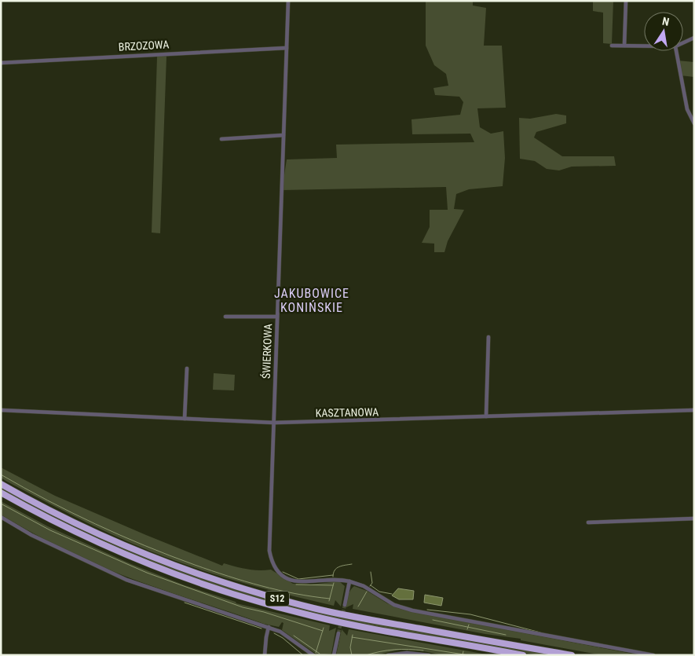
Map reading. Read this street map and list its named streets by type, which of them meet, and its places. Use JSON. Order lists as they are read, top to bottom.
{
  "streets": {
    "highway": ["S12"],
    "street": ["BRZOZOWA", "ŚWIERKOWA", "KASZTANOWA"]
  },
  "crossings": [
    ["BRZOZOWA", "ŚWIERKOWA"],
    ["ŚWIERKOWA", "KASZTANOWA"]
  ],
  "districts": ["JAKUBOWICE KONIŃSKIE"],
  "north": "top"
}
